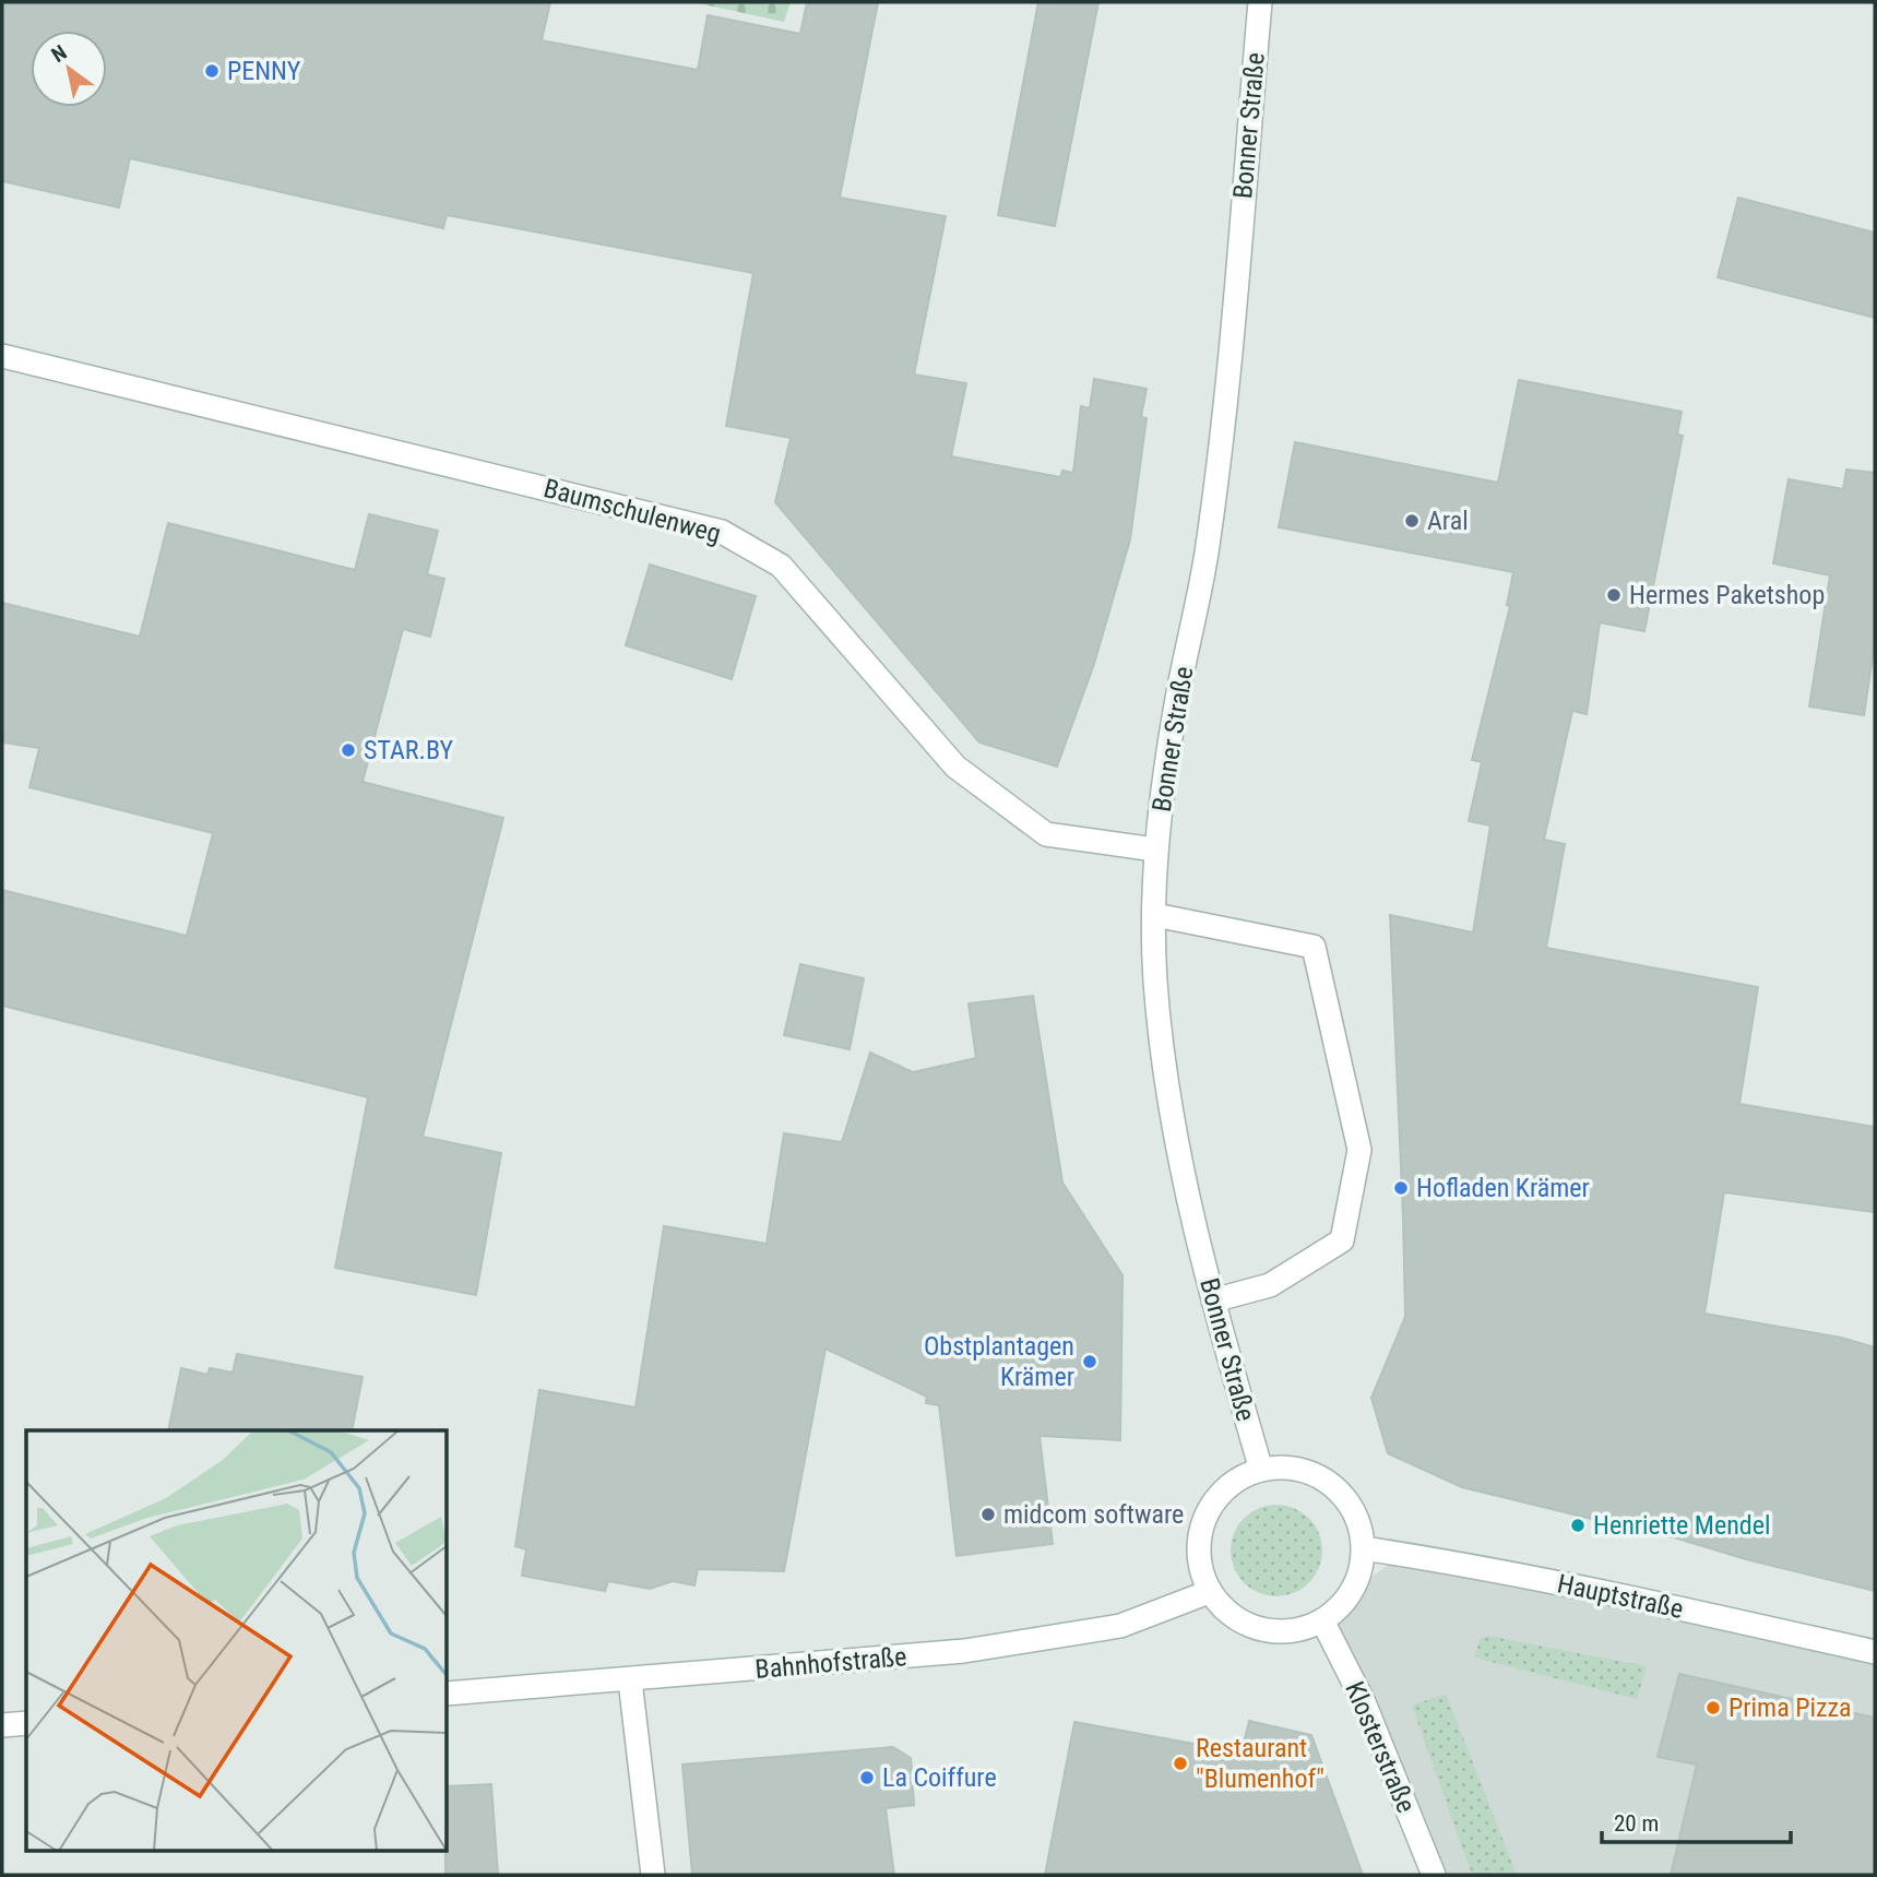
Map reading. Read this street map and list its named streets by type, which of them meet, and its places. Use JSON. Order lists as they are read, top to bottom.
{
  "streets": {
    "main road": [
      "Bonner Straße",
      "Baumschulenweg",
      "Hauptstraße",
      "Bahnhofstraße",
      "Klosterstraße"
    ]
  },
  "crossings": [
    ["Bonner Straße", "Baumschulenweg"],
    ["Bonner Straße", "Hauptstraße"],
    ["Bonner Straße", "Bahnhofstraße"],
    ["Bonner Straße", "Klosterstraße"],
    ["Hauptstraße", "Bahnhofstraße"],
    ["Hauptstraße", "Klosterstraße"],
    ["Bahnhofstraße", "Klosterstraße"]
  ],
  "places": [
    "PENNY",
    "Aral",
    "Hermes Paketshop",
    "STAR.BY",
    "Hofladen Krämer",
    "Obstplantagen Krämer",
    "midcom software",
    "Henriette Mendel",
    "Prima Pizza",
    "Restaurant \"Blumenhof\"",
    "La Coiffure"
  ],
  "scale_bar": "20 m",
  "north": "top left"
}
